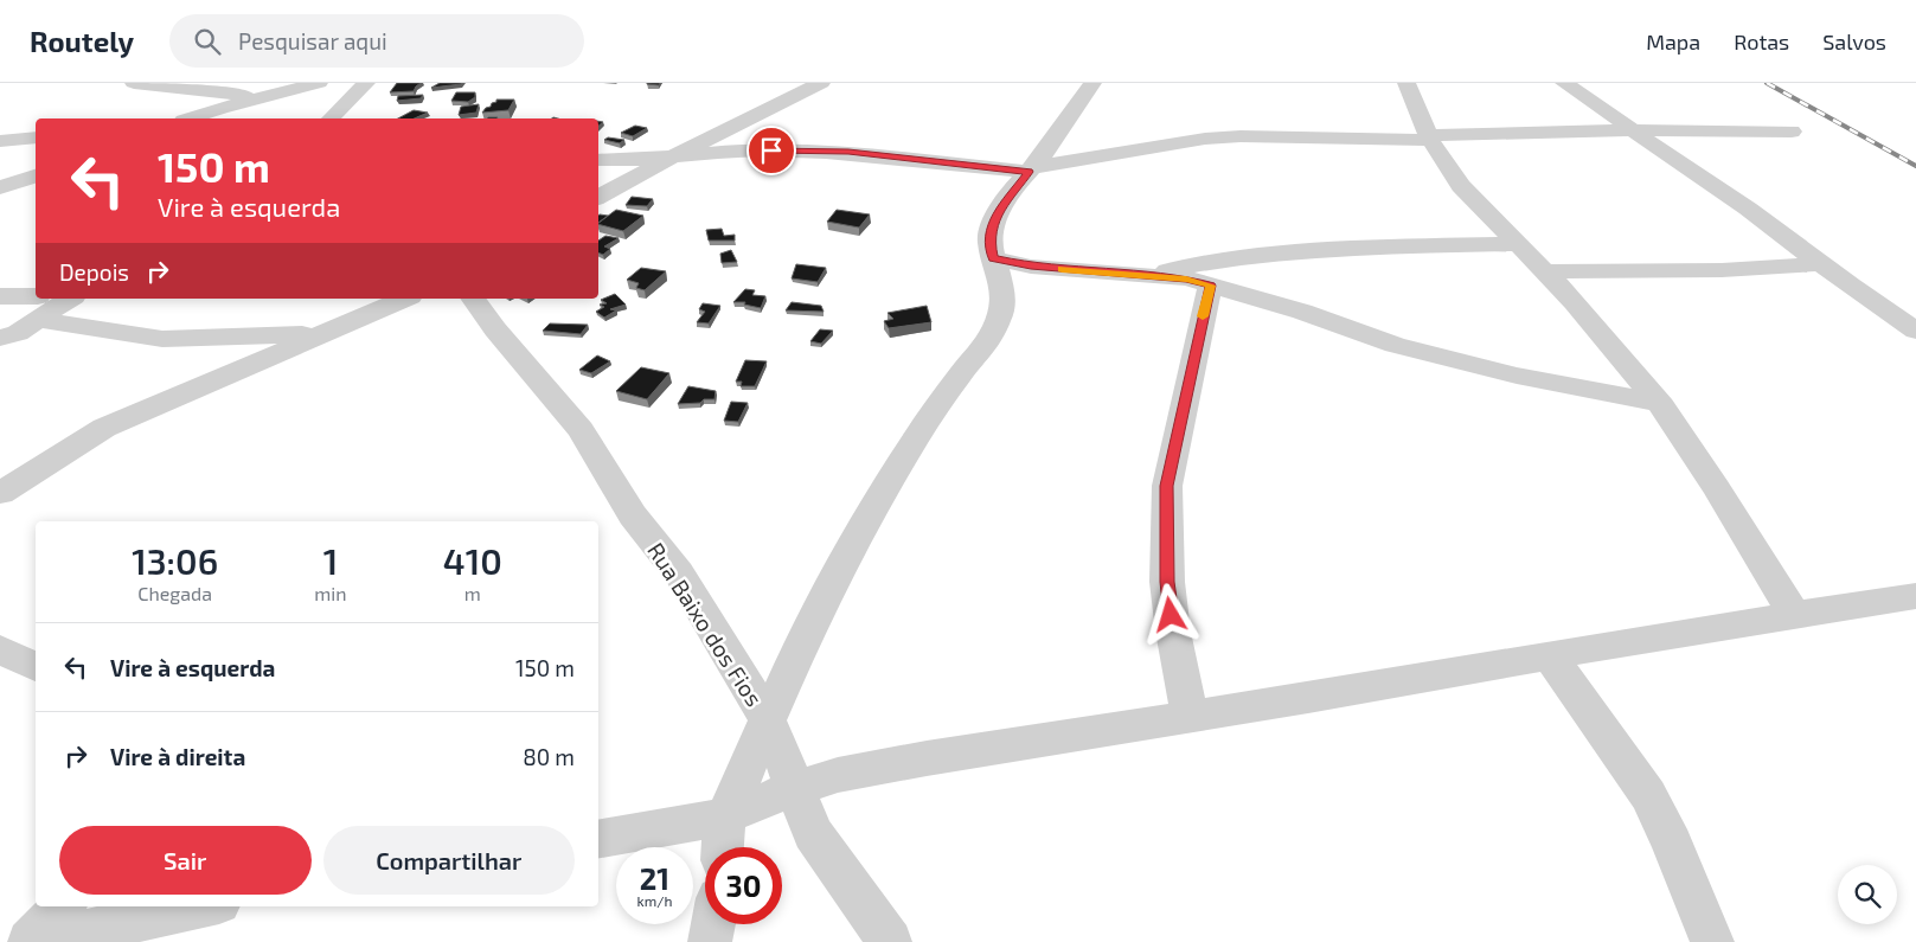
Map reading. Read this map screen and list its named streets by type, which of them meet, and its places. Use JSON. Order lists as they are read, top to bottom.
{
  "streets": {
    "street": ["Rua Baixo dos Fios"]
  },
  "page": {
    "header": "Routely",
    "search": "Pesquisar aqui",
    "nav": ["Mapa", "Rotas", "Salvos"],
    "turn": ["150 m", "Vire à esquerda"],
    "then": "Depois",
    "eta": [
      "13:06",
      "Chegada",
      "1",
      "min",
      "410",
      "m"
    ],
    "list": [
      {
        "name": "Vire à esquerda",
        "value": "150 m"
      },
      {
        "name": "Vire à direita",
        "value": "80 m"
      }
    ],
    "buttons": ["Sair", "Compartilhar"],
    "speed": "21 km/h",
    "limit": "30"
  }
}
